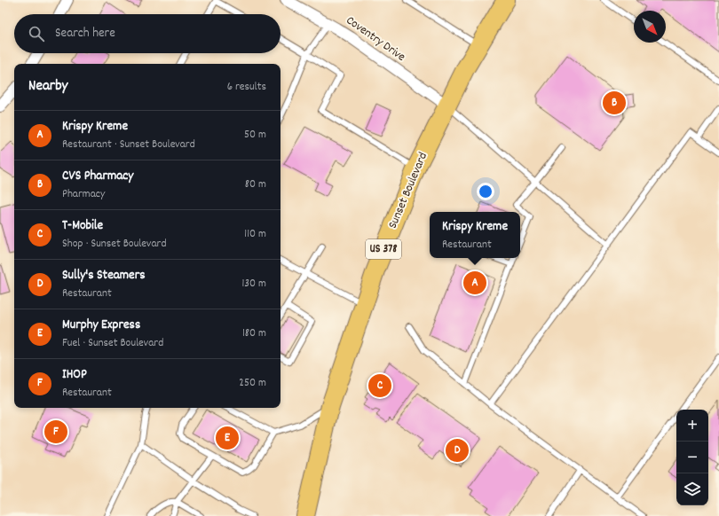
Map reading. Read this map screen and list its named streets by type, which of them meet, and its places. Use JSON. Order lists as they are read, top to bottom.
{
  "streets": {
    "main road": ["Sunset Boulevard", "US 378"],
    "street": ["Coventry Drive"]
  },
  "crossings": [
    ["Coventry Drive", "Sunset Boulevard"]
  ],
  "north": "bottom right",
  "page": {
    "search": "Search here",
    "heading": ["Nearby", "6 results"],
    "pins": [
      "B",
      "A",
      "C",
      "F",
      "E",
      "D"
    ],
    "list": [
      {
        "mark": "A",
        "name": "Krispy Kreme",
        "note": "Restaurant · Sunset Boulevard",
        "value": "50 m"
      },
      {
        "mark": "B",
        "name": "CVS Pharmacy",
        "note": "Pharmacy",
        "value": "80 m"
      },
      {
        "mark": "C",
        "name": "T-Mobile",
        "note": "Shop · Sunset Boulevard",
        "value": "110 m"
      },
      {
        "mark": "D",
        "name": "Sully's Steamers",
        "note": "Restaurant",
        "value": "130 m"
      },
      {
        "mark": "E",
        "name": "Murphy Express",
        "note": "Fuel · Sunset Boulevard",
        "value": "180 m"
      },
      {
        "mark": "F",
        "name": "IHOP",
        "note": "Restaurant",
        "value": "250 m"
      }
    ],
    "popup": ["Krispy Kreme", "Restaurant"],
    "map_buttons": ["+", "−"]
  }
}
